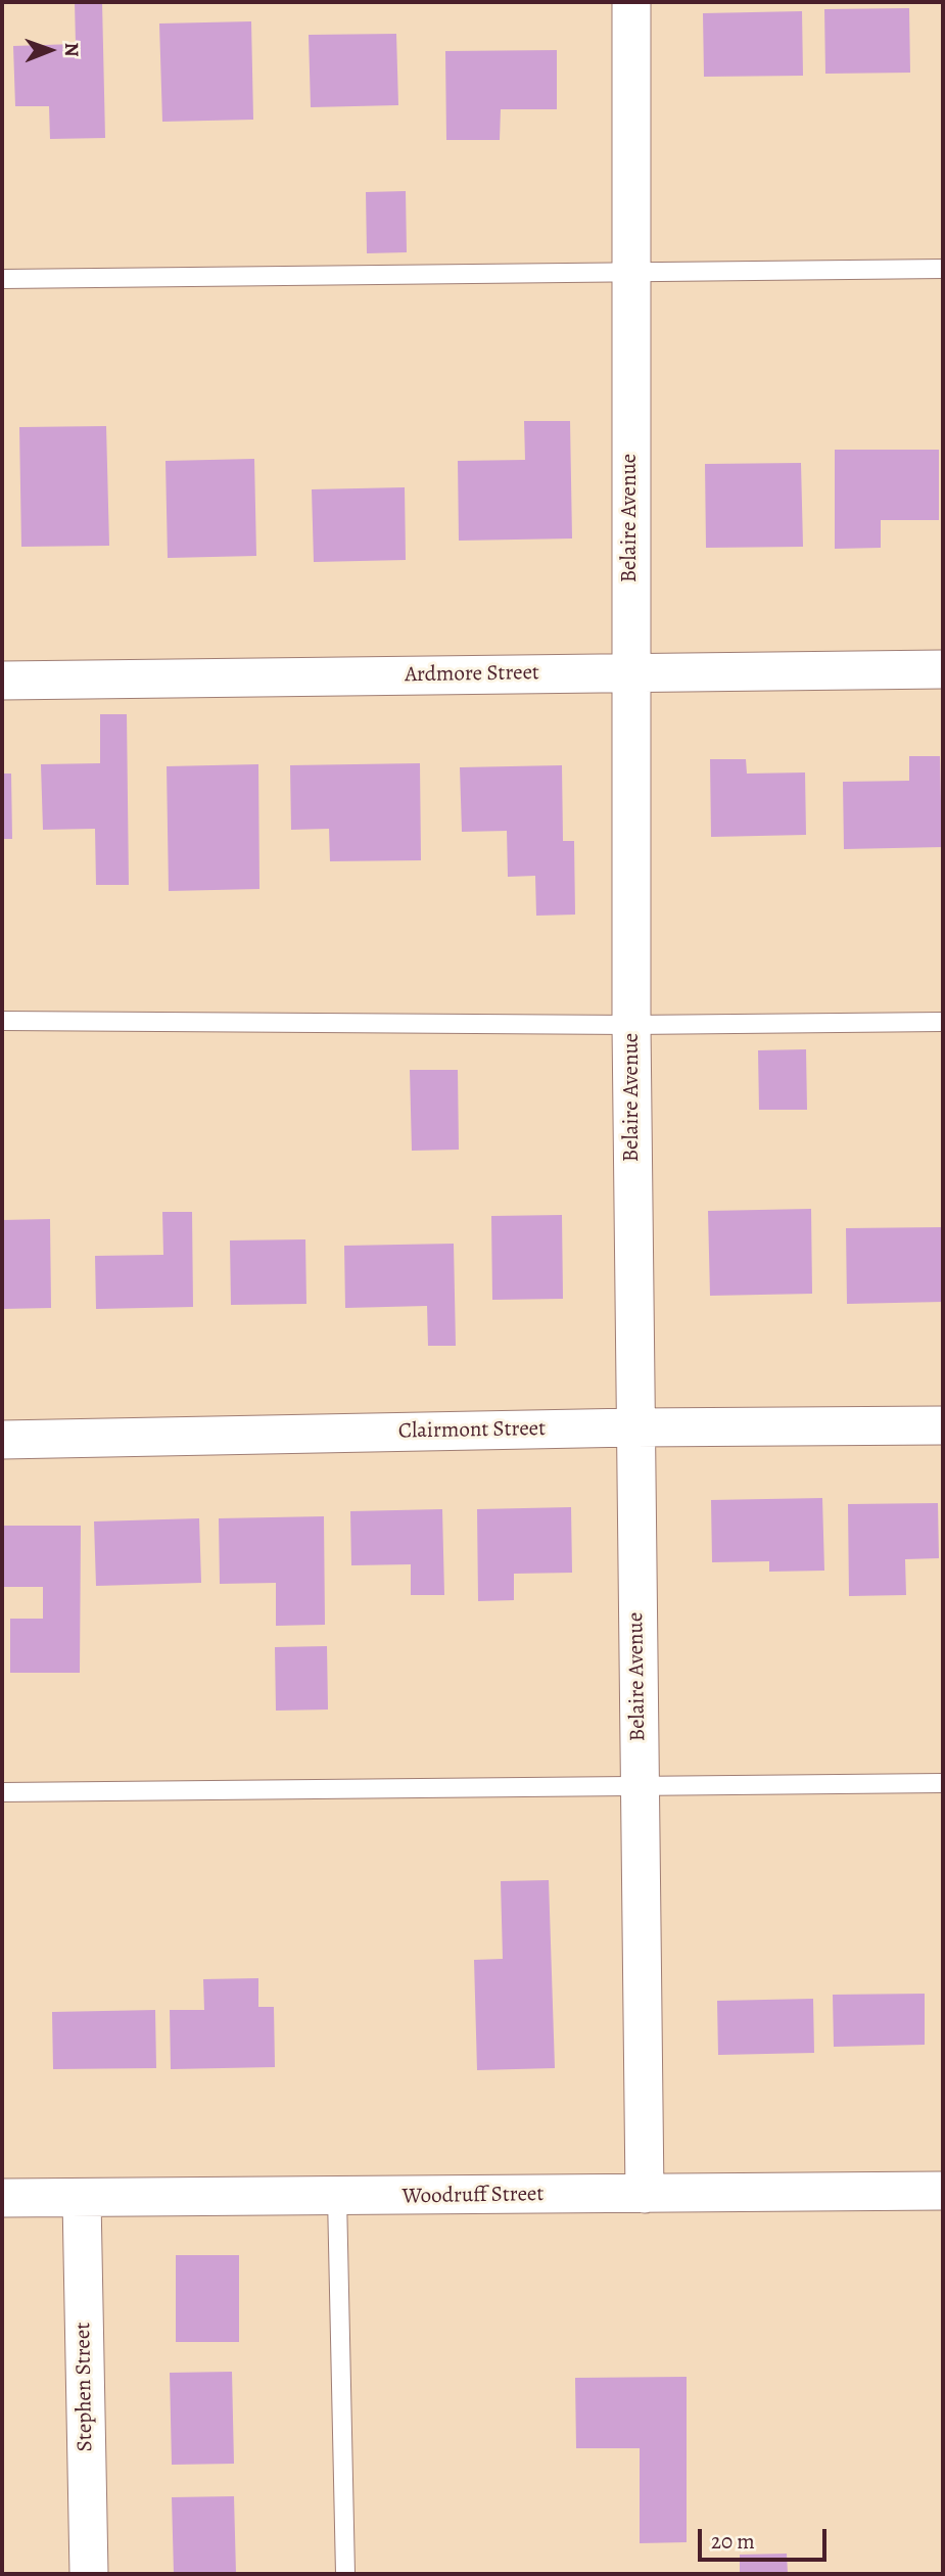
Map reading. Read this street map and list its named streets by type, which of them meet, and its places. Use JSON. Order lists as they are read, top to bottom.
{
  "streets": {
    "street": [
      "Belaire Avenue",
      "Ardmore Street",
      "Clairmont Street",
      "Woodruff Street",
      "Stephen Street"
    ]
  },
  "crossings": [
    ["Belaire Avenue", "Ardmore Street"],
    ["Belaire Avenue", "Clairmont Street"],
    ["Belaire Avenue", "Woodruff Street"],
    ["Woodruff Street", "Stephen Street"]
  ],
  "scale_bar": "20 m",
  "north": "right"
}
